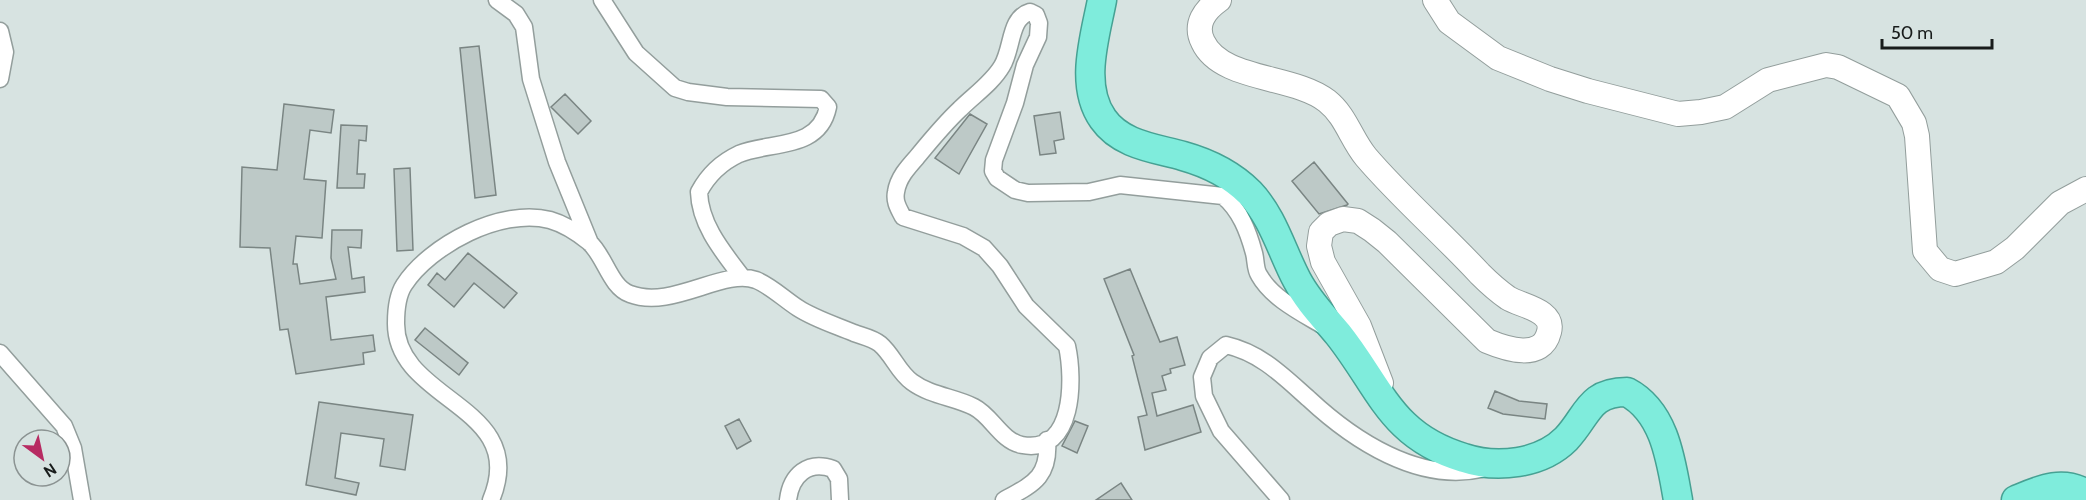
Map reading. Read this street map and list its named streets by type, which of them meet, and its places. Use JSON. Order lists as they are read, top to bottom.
{
  "scale_bar": "50 m",
  "north": "bottom right"
}
